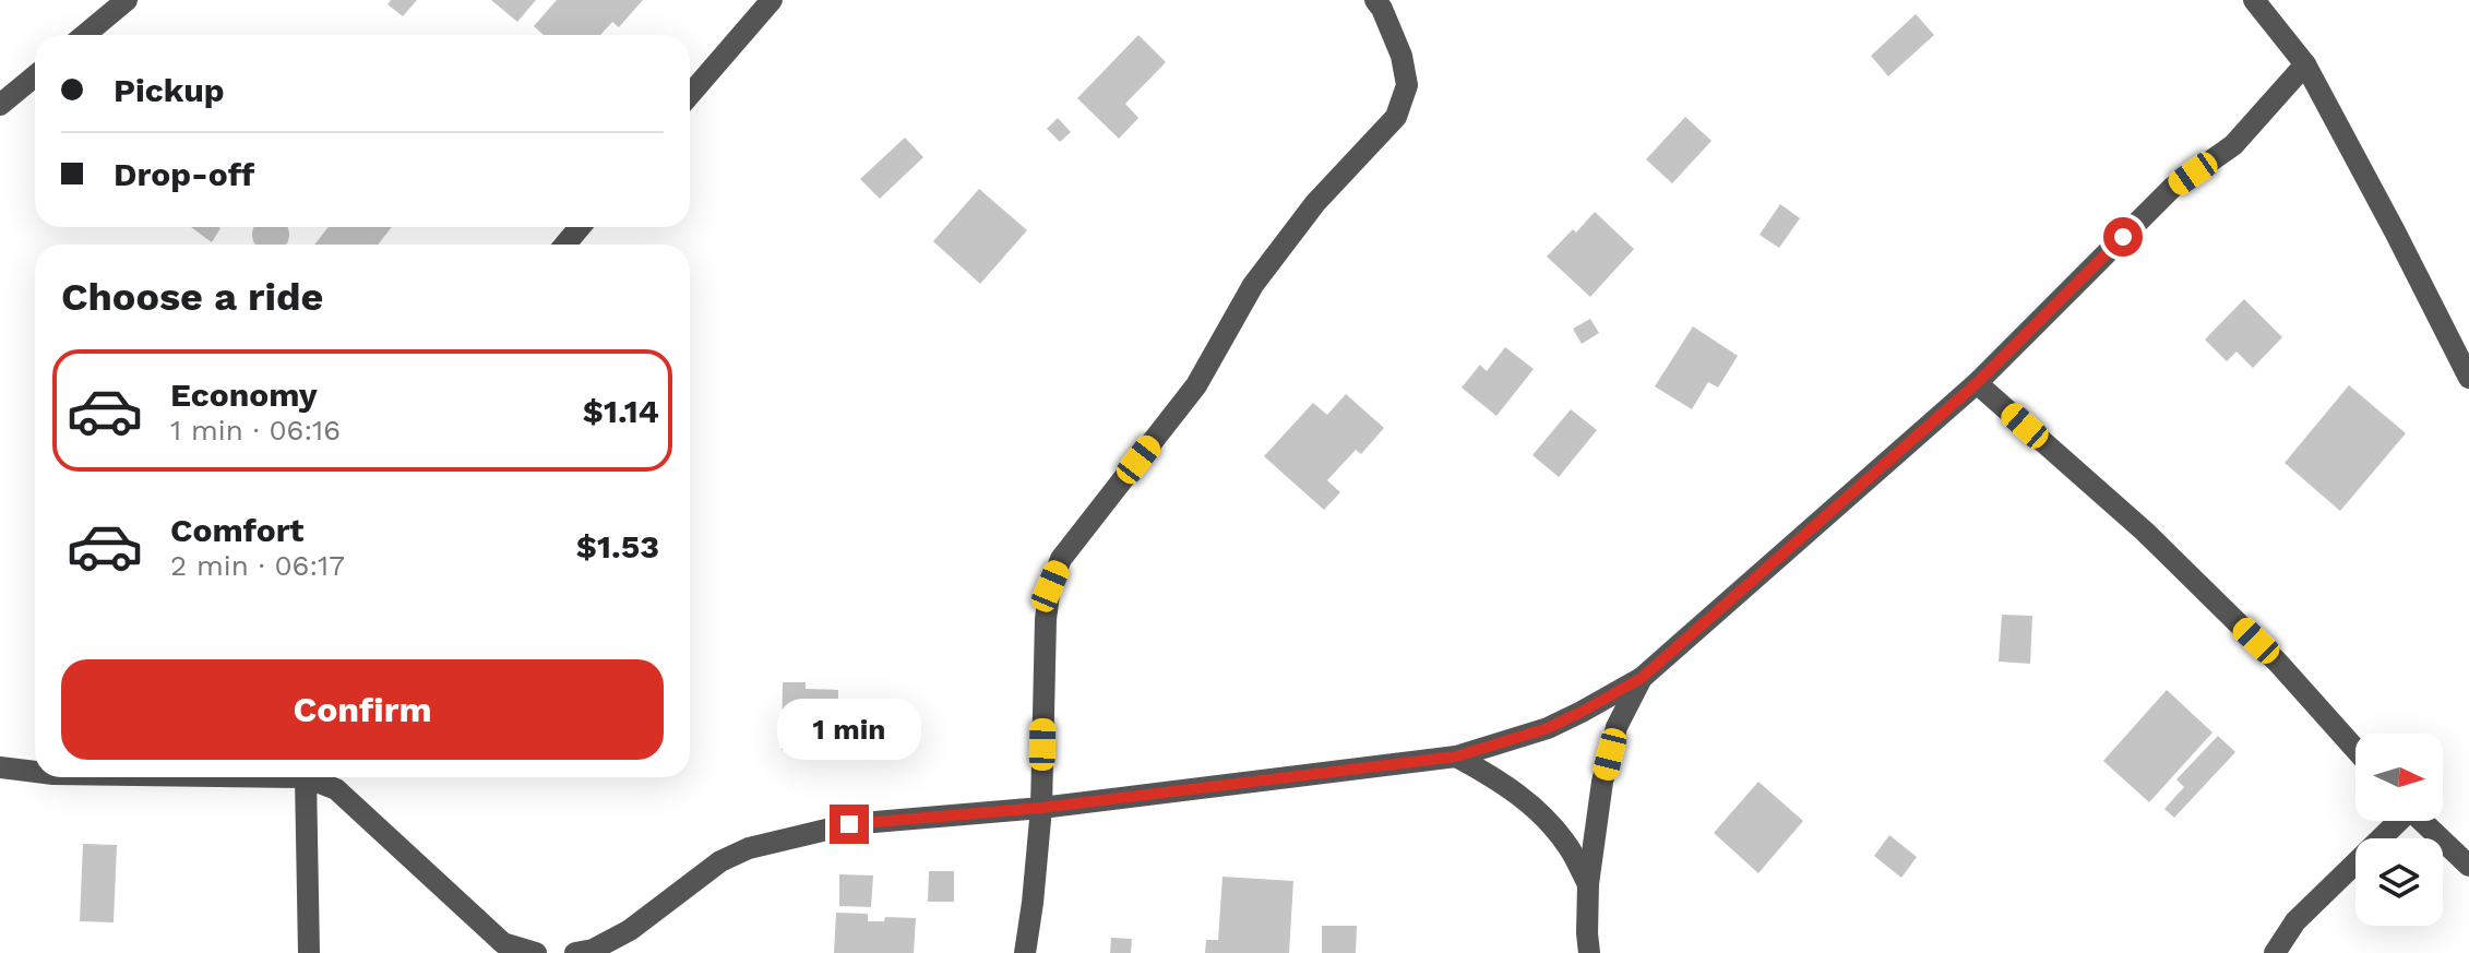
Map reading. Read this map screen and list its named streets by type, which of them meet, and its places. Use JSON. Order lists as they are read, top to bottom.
{
  "north": "right",
  "page": {
    "banner": ["Pickup", "Drop-off"],
    "heading": "Choose a ride",
    "list": [
      {
        "name": "Economy",
        "note": "1 min · 06:16",
        "value": "$1.14"
      },
      {
        "name": "Comfort",
        "note": "2 min · 06:17",
        "value": "$1.53"
      }
    ],
    "buttons": "Confirm",
    "bubble": "1 min"
  }
}
